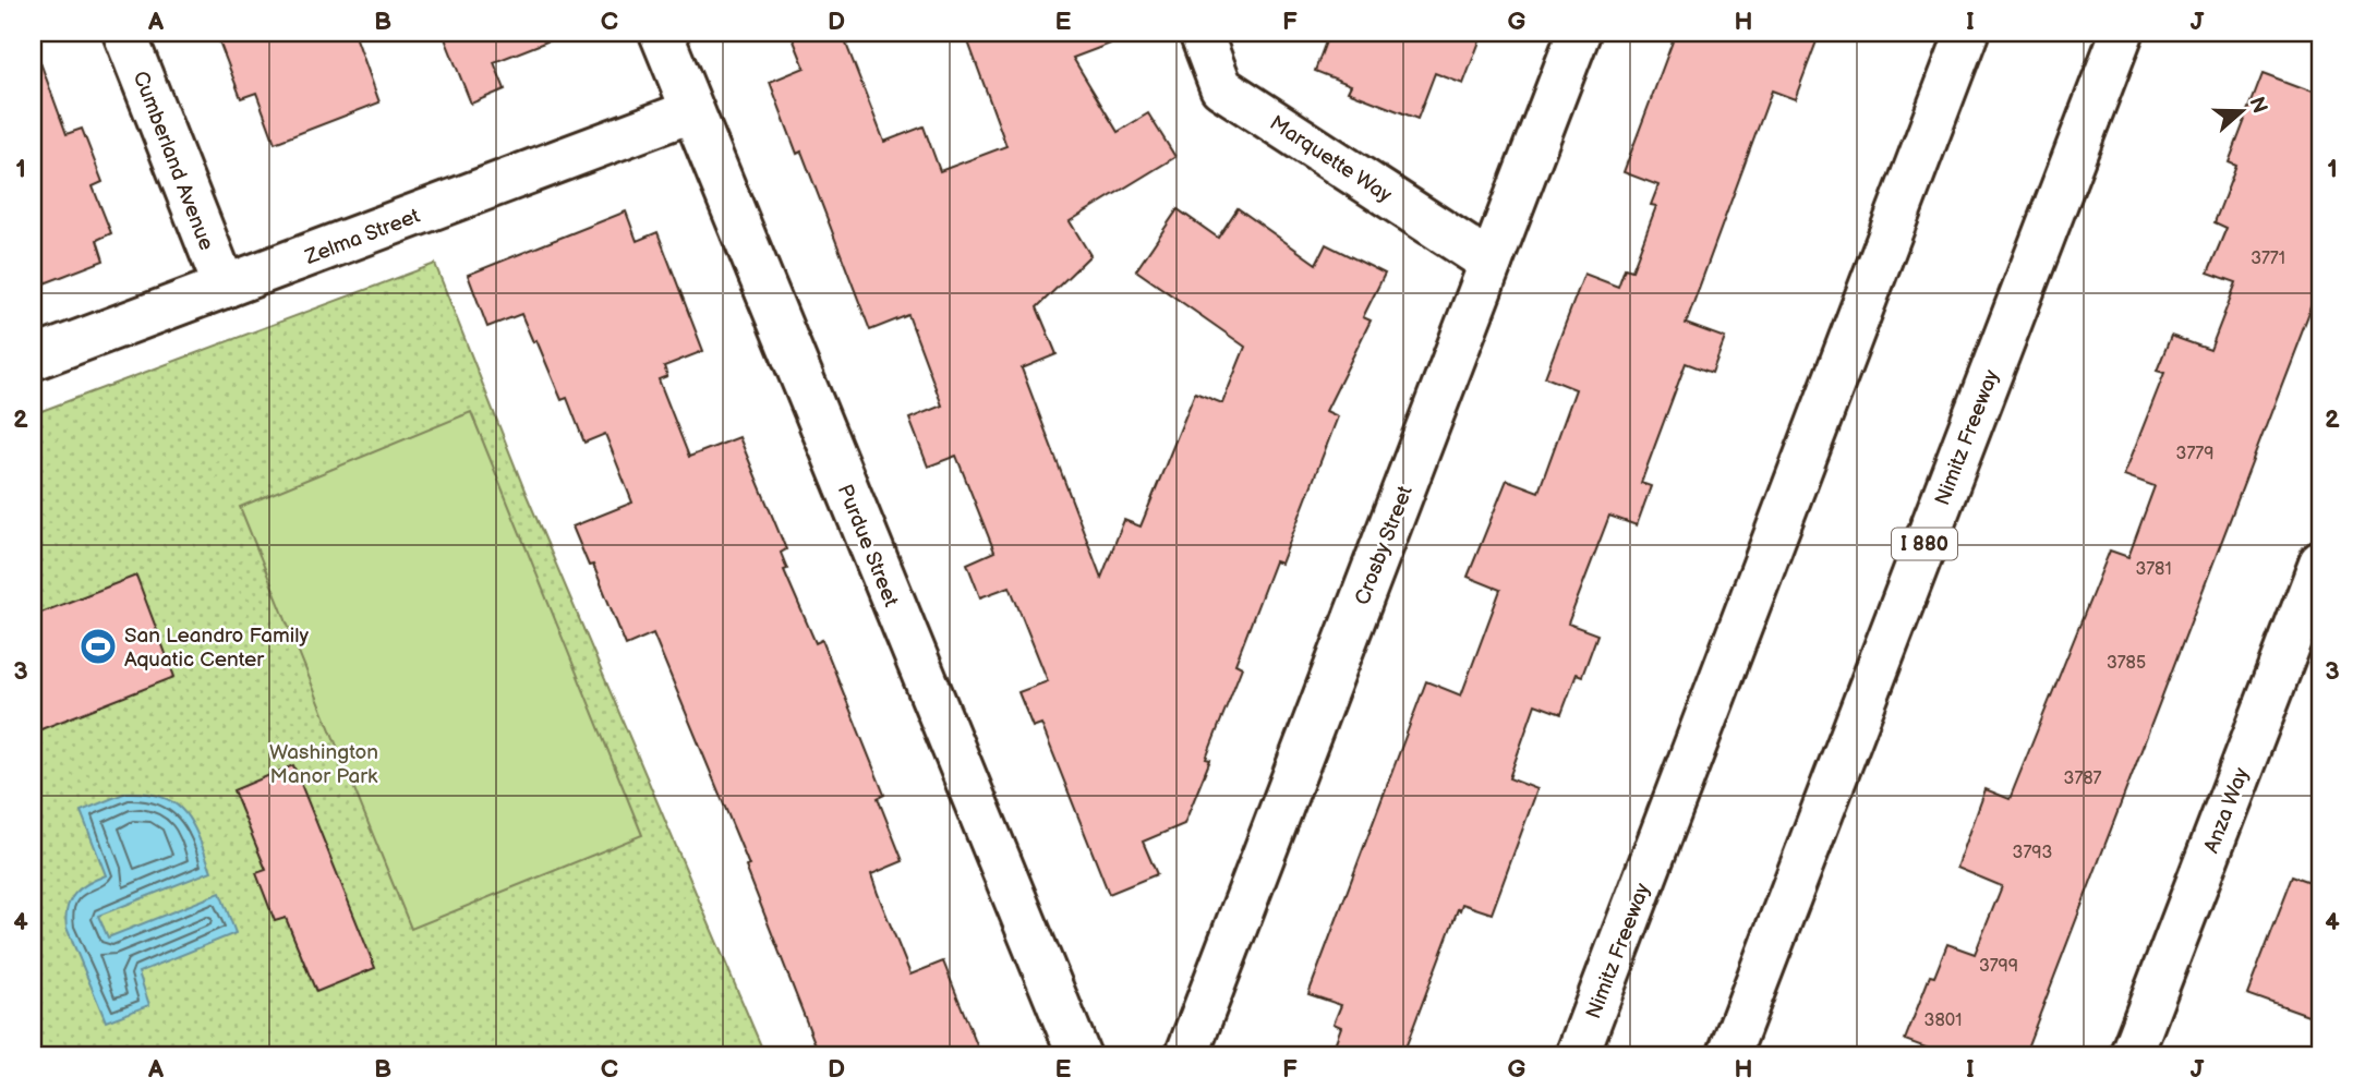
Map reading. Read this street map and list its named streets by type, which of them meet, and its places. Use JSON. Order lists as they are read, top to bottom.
{
  "streets": {
    "main road": [
      "Marquette Way",
      "Cumberland Avenue",
      "Zelma Street",
      "Nimitz Freeway",
      "I 880",
      "Purdue Street",
      "Crosby Street",
      "Anza Way"
    ]
  },
  "crossings": [
    ["Marquette Way", "Crosby Street"],
    ["Cumberland Avenue", "Zelma Street"],
    ["Zelma Street", "Purdue Street"]
  ],
  "parks": ["Washington Manor Park"],
  "places": {
    "sports": ["San Leandro Family Aquatic Center"]
  },
  "house_numbers": [
    "3771",
    "3779",
    "3781",
    "3785",
    "3787",
    "3793",
    "3799",
    "3801"
  ],
  "north": "right",
  "grid": {
    "columns": [
      "A",
      "B",
      "C",
      "D",
      "E",
      "F",
      "G",
      "H",
      "I",
      "J"
    ],
    "rows": [
      "1",
      "2",
      "3",
      "4"
    ]
  }
}
